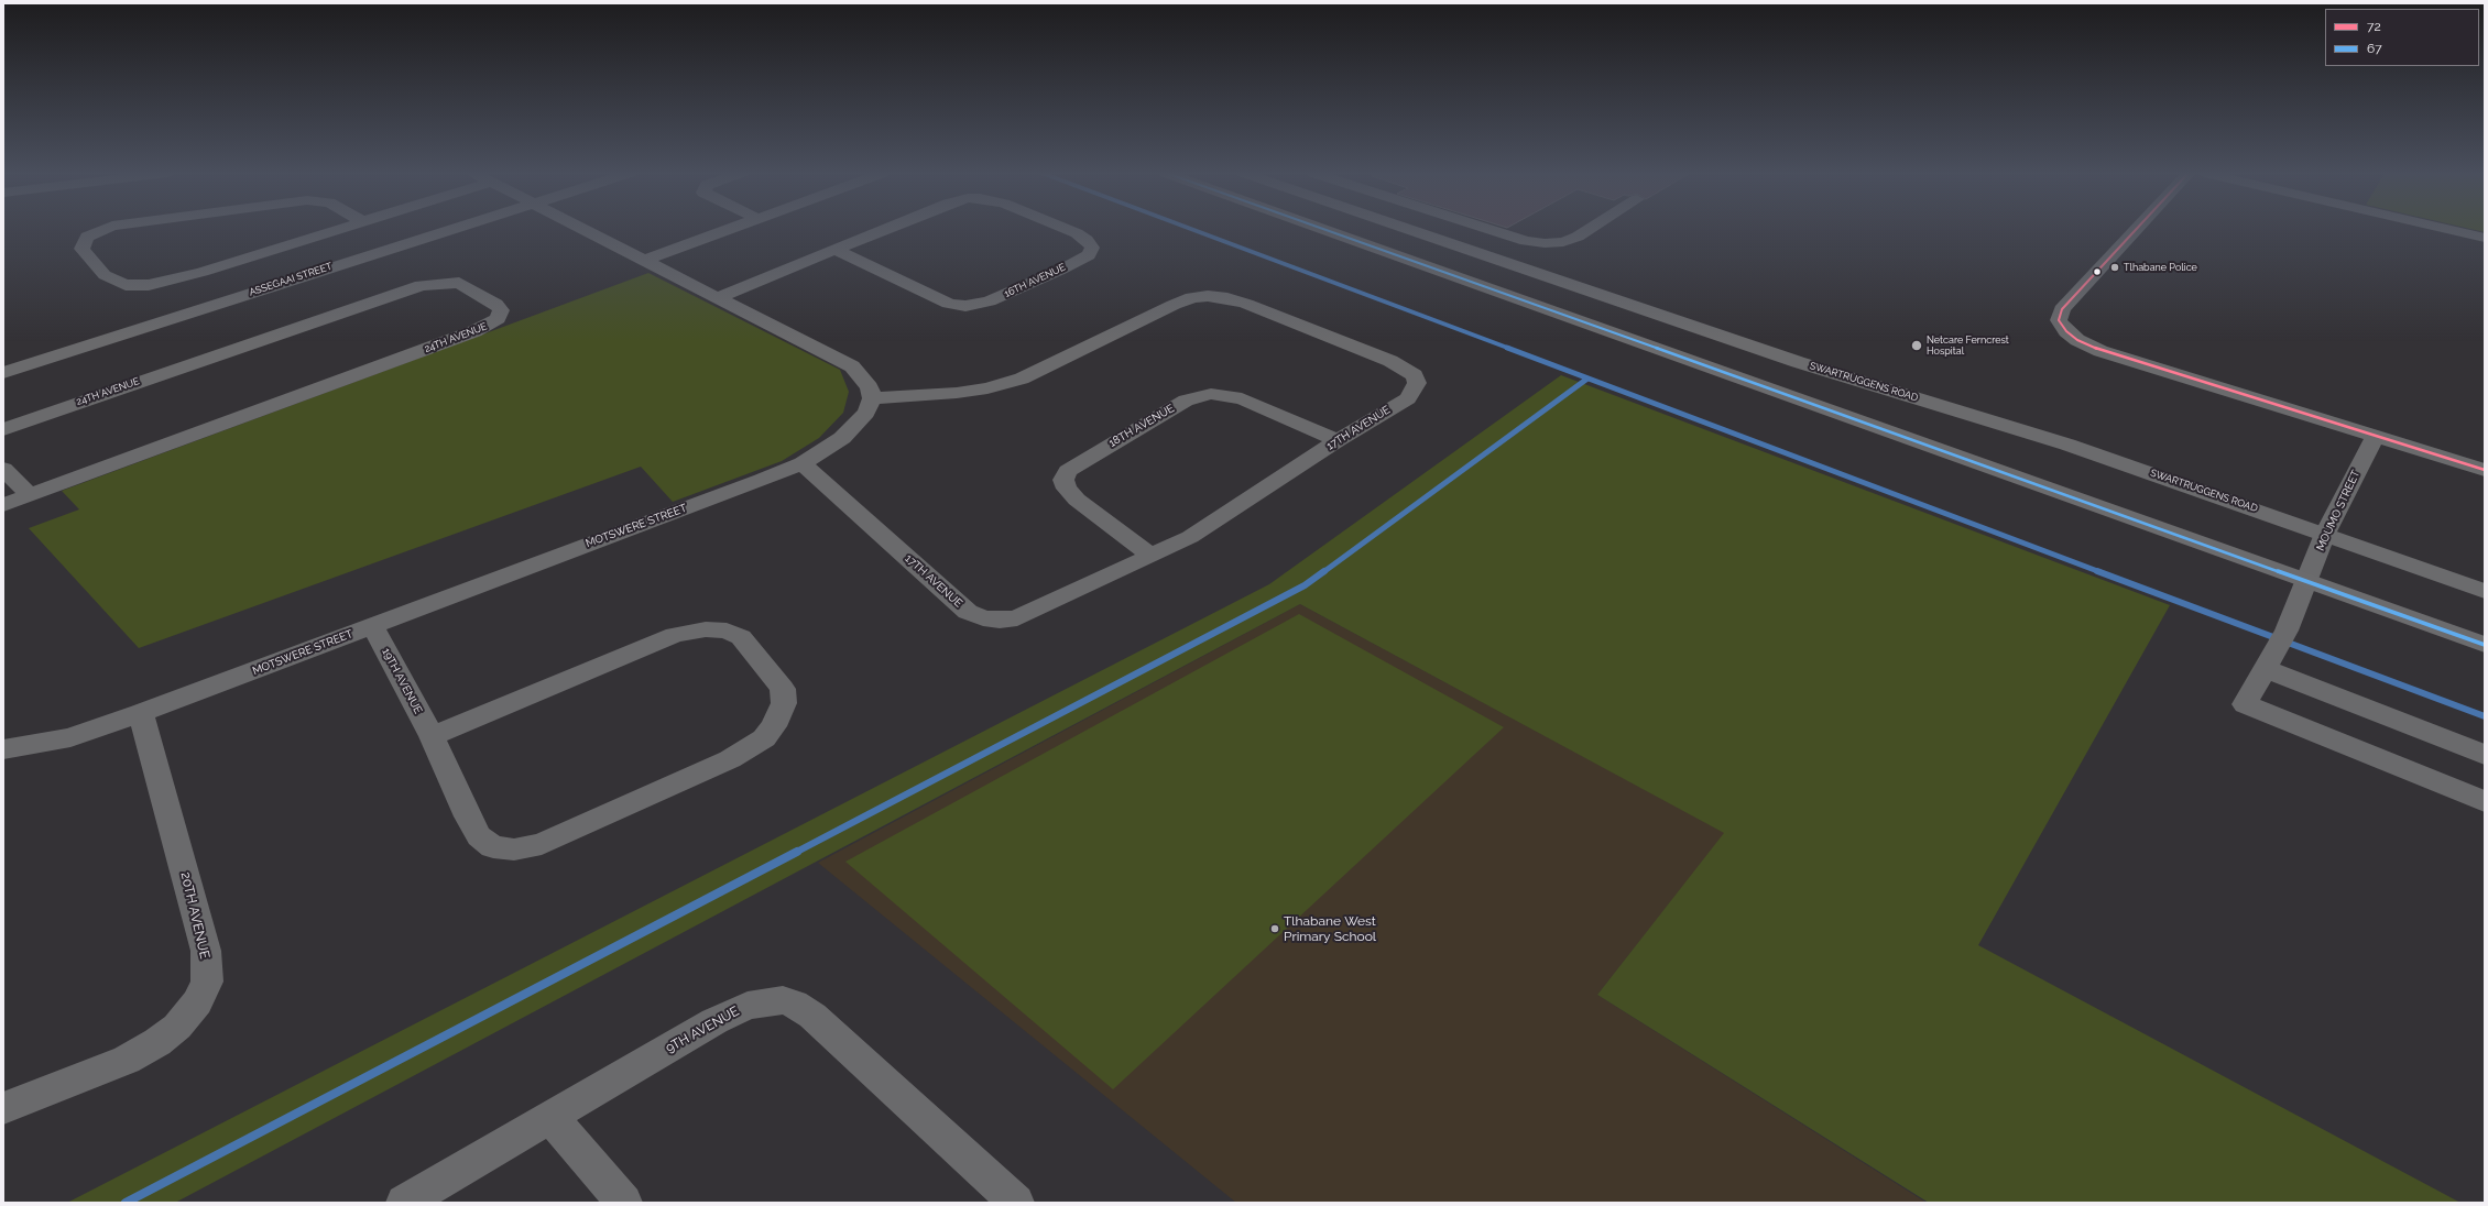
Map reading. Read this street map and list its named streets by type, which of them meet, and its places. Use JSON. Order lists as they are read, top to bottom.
{
  "streets": {
    "main road": ["SWARTRUGGENS ROAD"],
    "street": [
      "ASSEGAAI STREET",
      "16TH AVENUE",
      "24TH AVENUE",
      "18TH AVENUE",
      "17TH AVENUE",
      "MOUMO STREET",
      "MOTSWERE STREET",
      "19TH AVENUE",
      "20TH AVENUE",
      "9TH AVENUE"
    ]
  },
  "crossings": [
    ["SWARTRUGGENS ROAD", "MOUMO STREET"],
    ["18TH AVENUE", "17TH AVENUE"],
    ["17TH AVENUE", "MOTSWERE STREET"],
    ["MOTSWERE STREET", "19TH AVENUE"],
    ["MOTSWERE STREET", "20TH AVENUE"]
  ],
  "places": ["Tlhabane Police", "Netcare Ferncrest Hospital", "Tlhabane West Primary School"],
  "lines": ["transit line 72", "transit line 67"],
  "legend": ["72", "67"]
}
